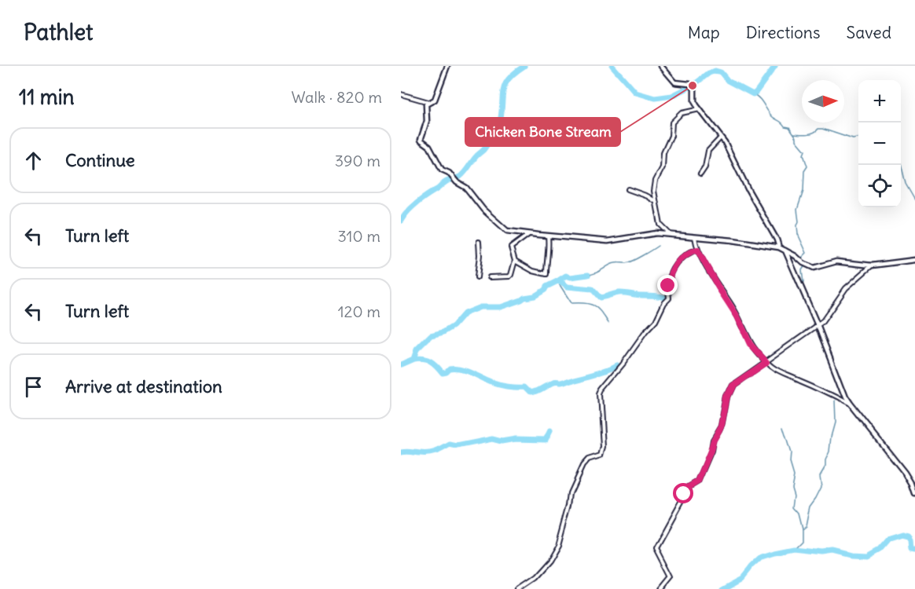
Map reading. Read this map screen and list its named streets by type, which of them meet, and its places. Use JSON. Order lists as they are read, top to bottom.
{
  "places": ["Chicken Bone Stream"],
  "north": "right",
  "page": {
    "header": "Pathlet",
    "nav": ["Map", "Directions", "Saved"],
    "heading": ["11 min", "Walk · 820 m"],
    "map_buttons": ["+", "−"],
    "list": [
      ["Continue", "390 m"],
      ["Turn left", "310 m"],
      ["Turn left", "120 m"],
      "Arrive at destination"
    ]
  }
}
